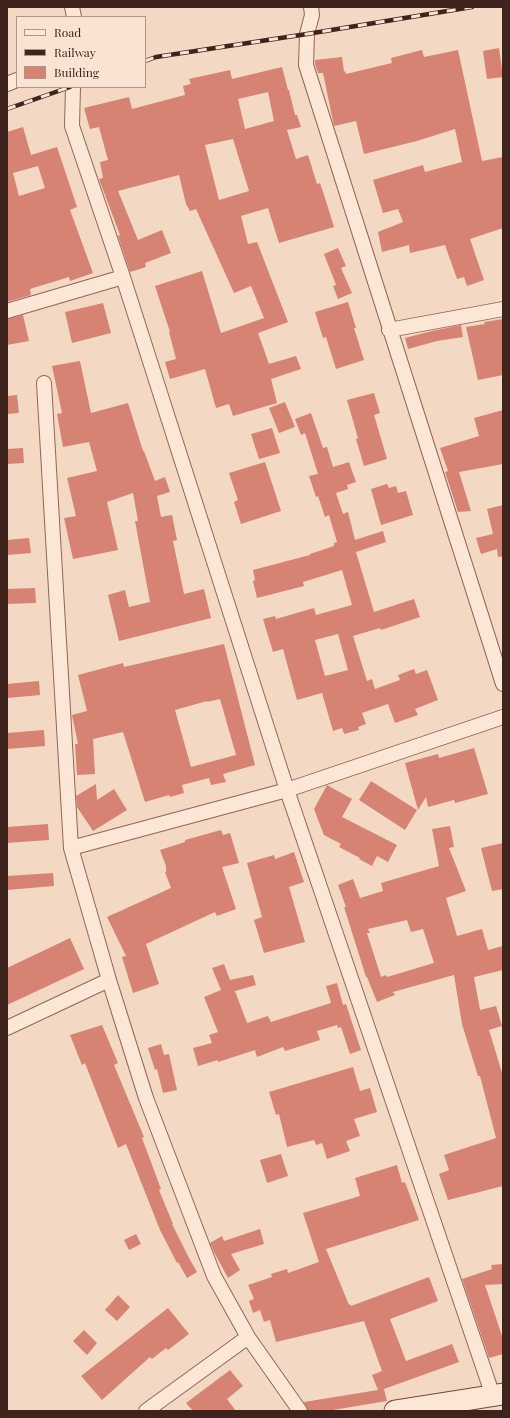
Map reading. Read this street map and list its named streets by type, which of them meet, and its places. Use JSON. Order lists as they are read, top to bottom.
{
  "legend": ["Road", "Railway", "Building"]
}
